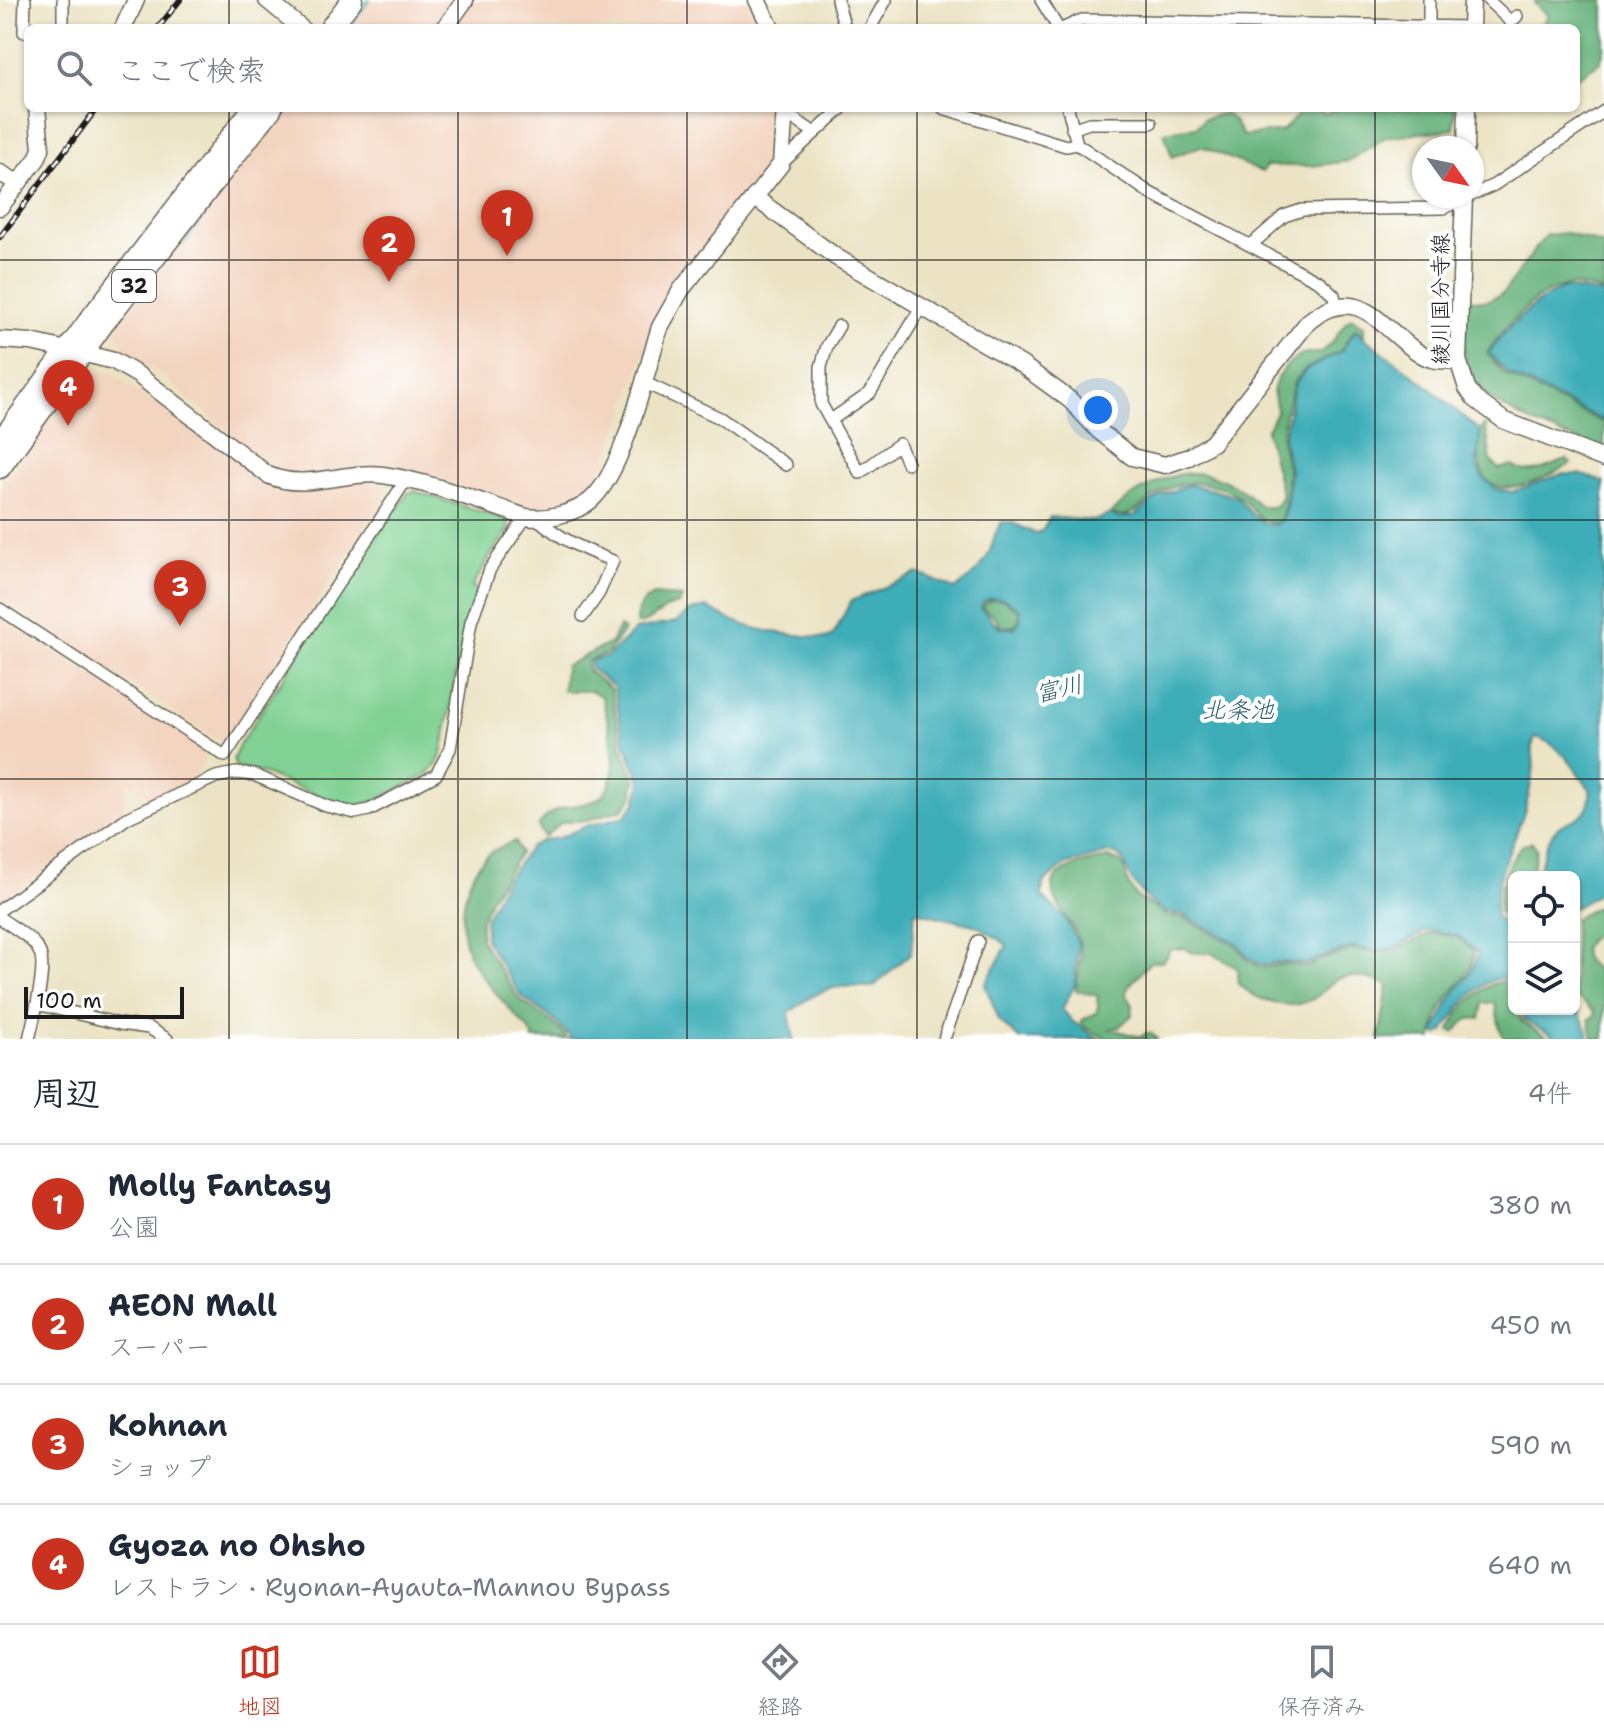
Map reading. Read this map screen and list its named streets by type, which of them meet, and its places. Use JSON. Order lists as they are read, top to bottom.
{
  "streets": {
    "highway": ["32"],
    "street": ["綾川国分寺線"]
  },
  "water": ["富川", "北条池"],
  "scale_bar": "100 m",
  "north": "bottom right",
  "page": {
    "search": "ここで検索",
    "pins": [
      "1",
      "2",
      "4",
      "3"
    ],
    "scale": "100 m",
    "heading": ["周辺", "4件"],
    "list": [
      {
        "mark": "1",
        "name": "Molly Fantasy",
        "note": "公園",
        "value": "380 m"
      },
      {
        "mark": "2",
        "name": "AEON Mall",
        "note": "スーパー",
        "value": "450 m"
      },
      {
        "mark": "3",
        "name": "Kohnan",
        "note": "ショップ",
        "value": "590 m"
      },
      {
        "mark": "4",
        "name": "Gyoza no Ohsho",
        "note": "レストラン · Ryonan-Ayauta-Mannou Bypass",
        "value": "640 m"
      }
    ],
    "nav": ["地図", "経路", "保存済み"]
  }
}
